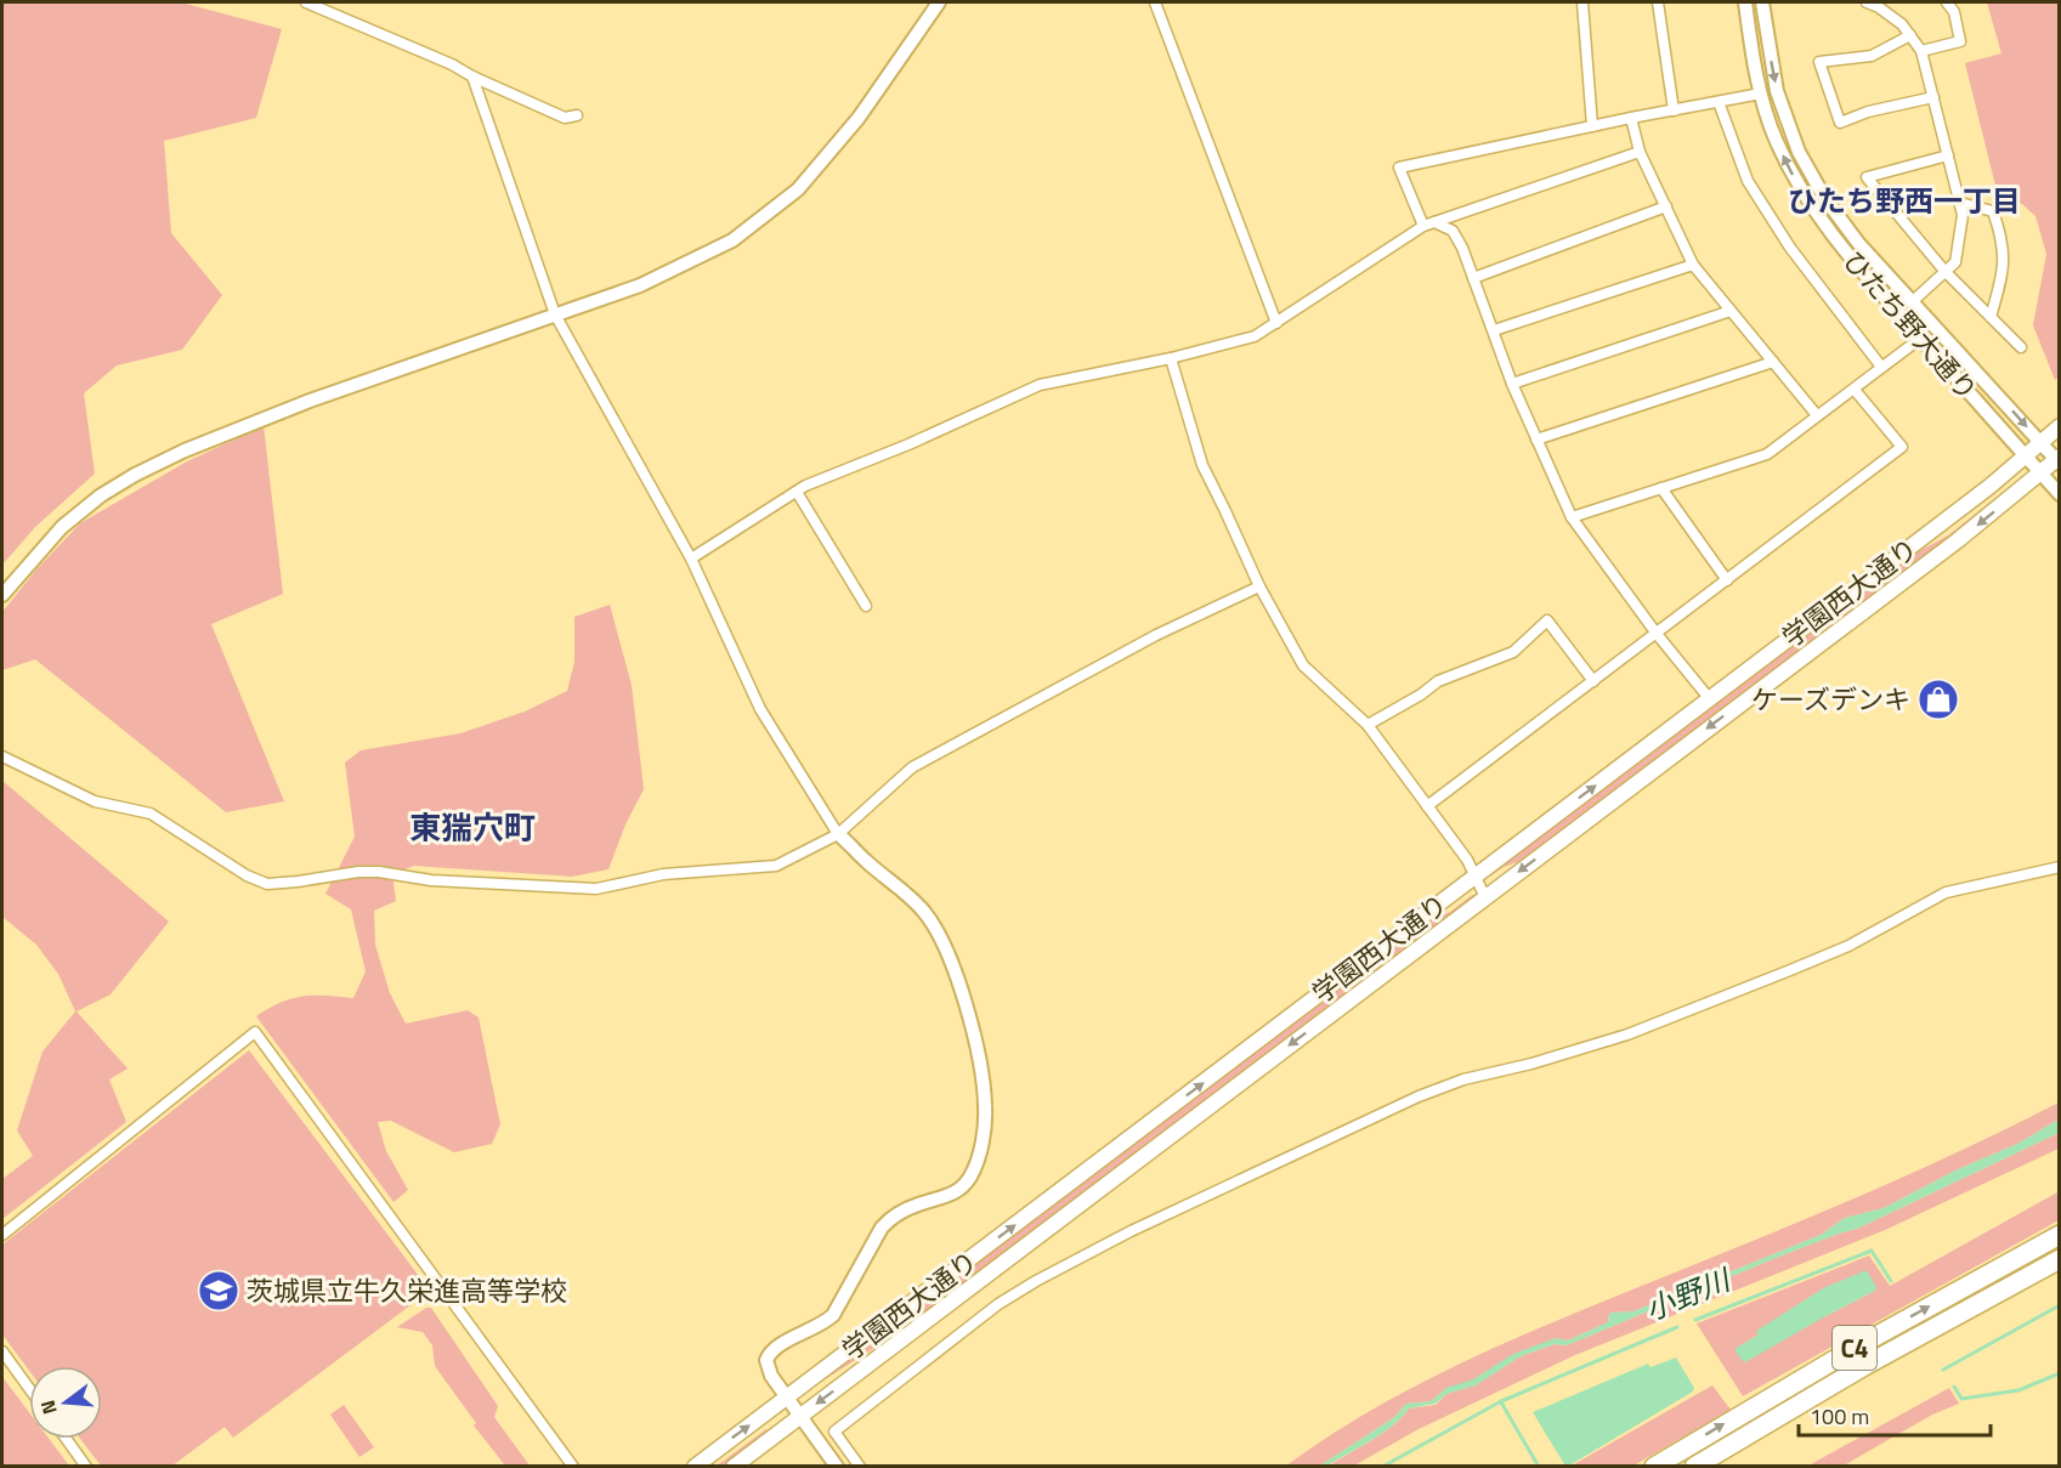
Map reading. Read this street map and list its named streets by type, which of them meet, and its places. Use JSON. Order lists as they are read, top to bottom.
{
  "streets": {
    "highway": ["C4"],
    "main road": ["学園西大通り"],
    "street": ["ひたち野大通り"]
  },
  "crossings": [
    ["ひたち野大通り", "学園西大通り"]
  ],
  "districts": ["ひたち野西一丁目", "東猯穴町"],
  "water": ["小野川"],
  "places": {
    "shop": ["ケーズデンキ"],
    "school or university": ["茨城県立牛久栄進高等学校"]
  },
  "scale_bar": "100 m",
  "north": "left"
}
